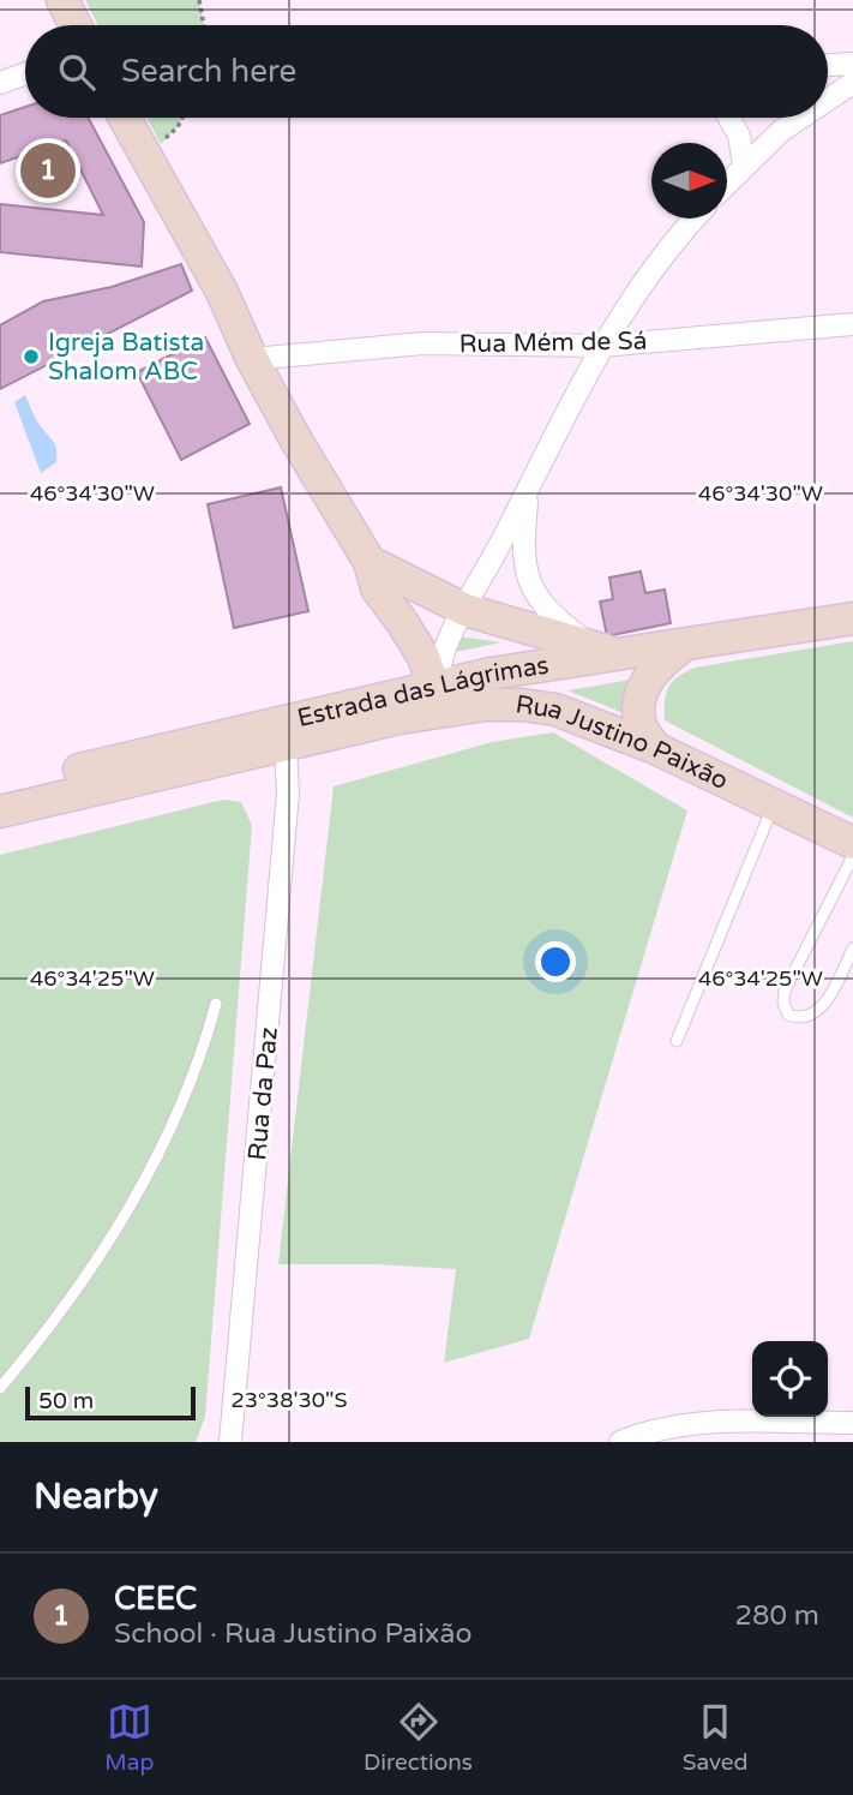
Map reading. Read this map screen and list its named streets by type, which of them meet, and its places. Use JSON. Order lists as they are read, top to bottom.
{
  "streets": {
    "main road": ["Estrada das Lágrimas", "Rua Justino Paixão"],
    "street": ["Rua Mém de Sá", "Rua da Paz"]
  },
  "crossings": [
    ["Estrada das Lágrimas", "Rua Justino Paixão"],
    ["Estrada das Lágrimas", "Rua da Paz"]
  ],
  "places": ["Igreja Batista Shalom ABC"],
  "scale_bar": "50 m",
  "north": "right",
  "page": {
    "search": "Search here",
    "pins": "1",
    "scale": "50 m",
    "heading": "Nearby",
    "list": [
      {
        "mark": "1",
        "name": "CEEC",
        "note": "School · Rua Justino Paixão",
        "value": "280 m"
      }
    ],
    "nav": ["Map", "Directions", "Saved"]
  },
  "coordinates": ["46°34'30\"W", "46°34'25\"W", "23°38'30\"S"]
}
